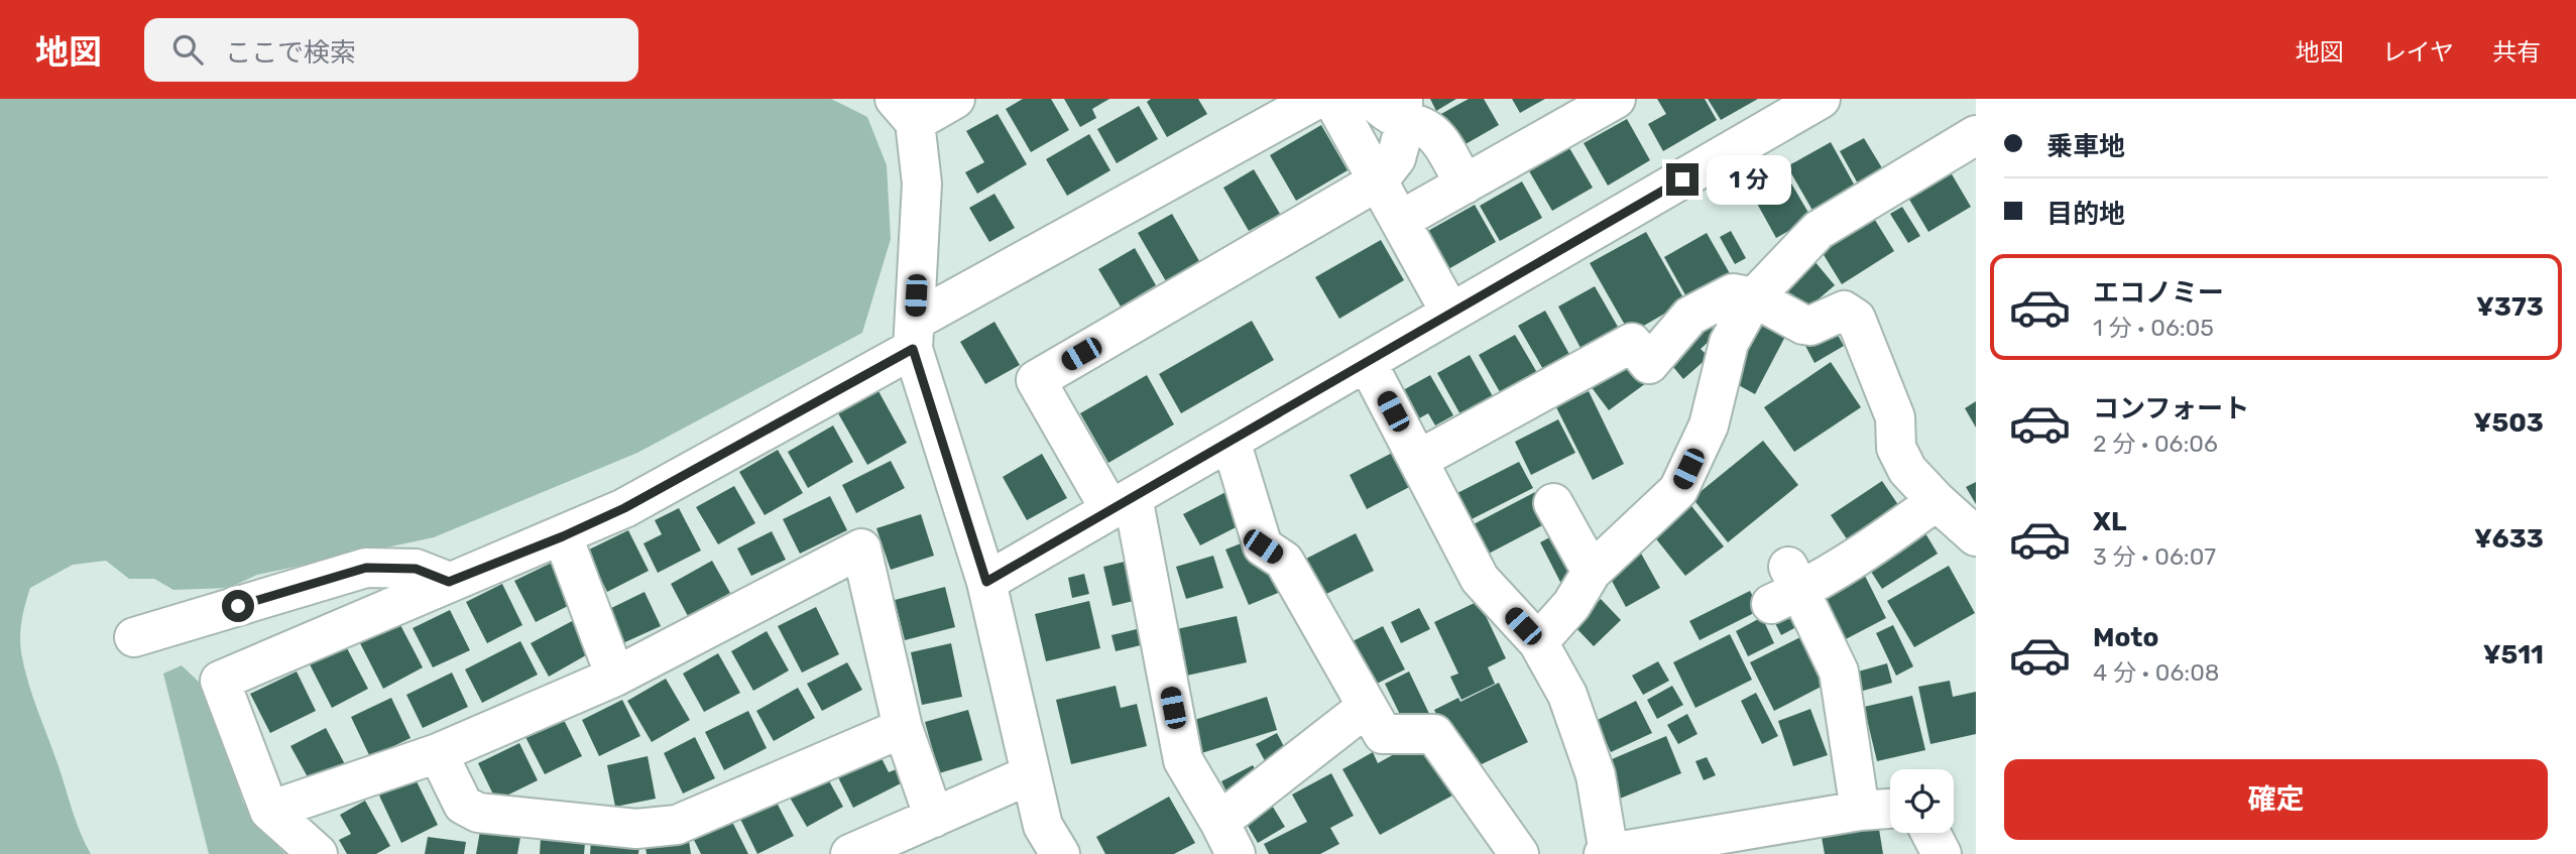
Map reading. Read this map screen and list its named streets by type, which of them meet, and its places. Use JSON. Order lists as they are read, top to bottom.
{
  "page": {
    "header": "地図",
    "search": "ここで検索",
    "nav": ["地図", "レイヤ", "共有"],
    "banner": ["乗車地", "目的地"],
    "bubble": "1 分",
    "list": [
      {
        "name": "エコノミー",
        "note": "1 分 · 06:05",
        "value": "¥373"
      },
      {
        "name": "コンフォート",
        "note": "2 分 · 06:06",
        "value": "¥503"
      },
      {
        "name": "XL",
        "note": "3 分 · 06:07",
        "value": "¥633"
      },
      {
        "name": "Moto",
        "note": "4 分 · 06:08",
        "value": "¥511"
      }
    ],
    "buttons": "確定"
  }
}
